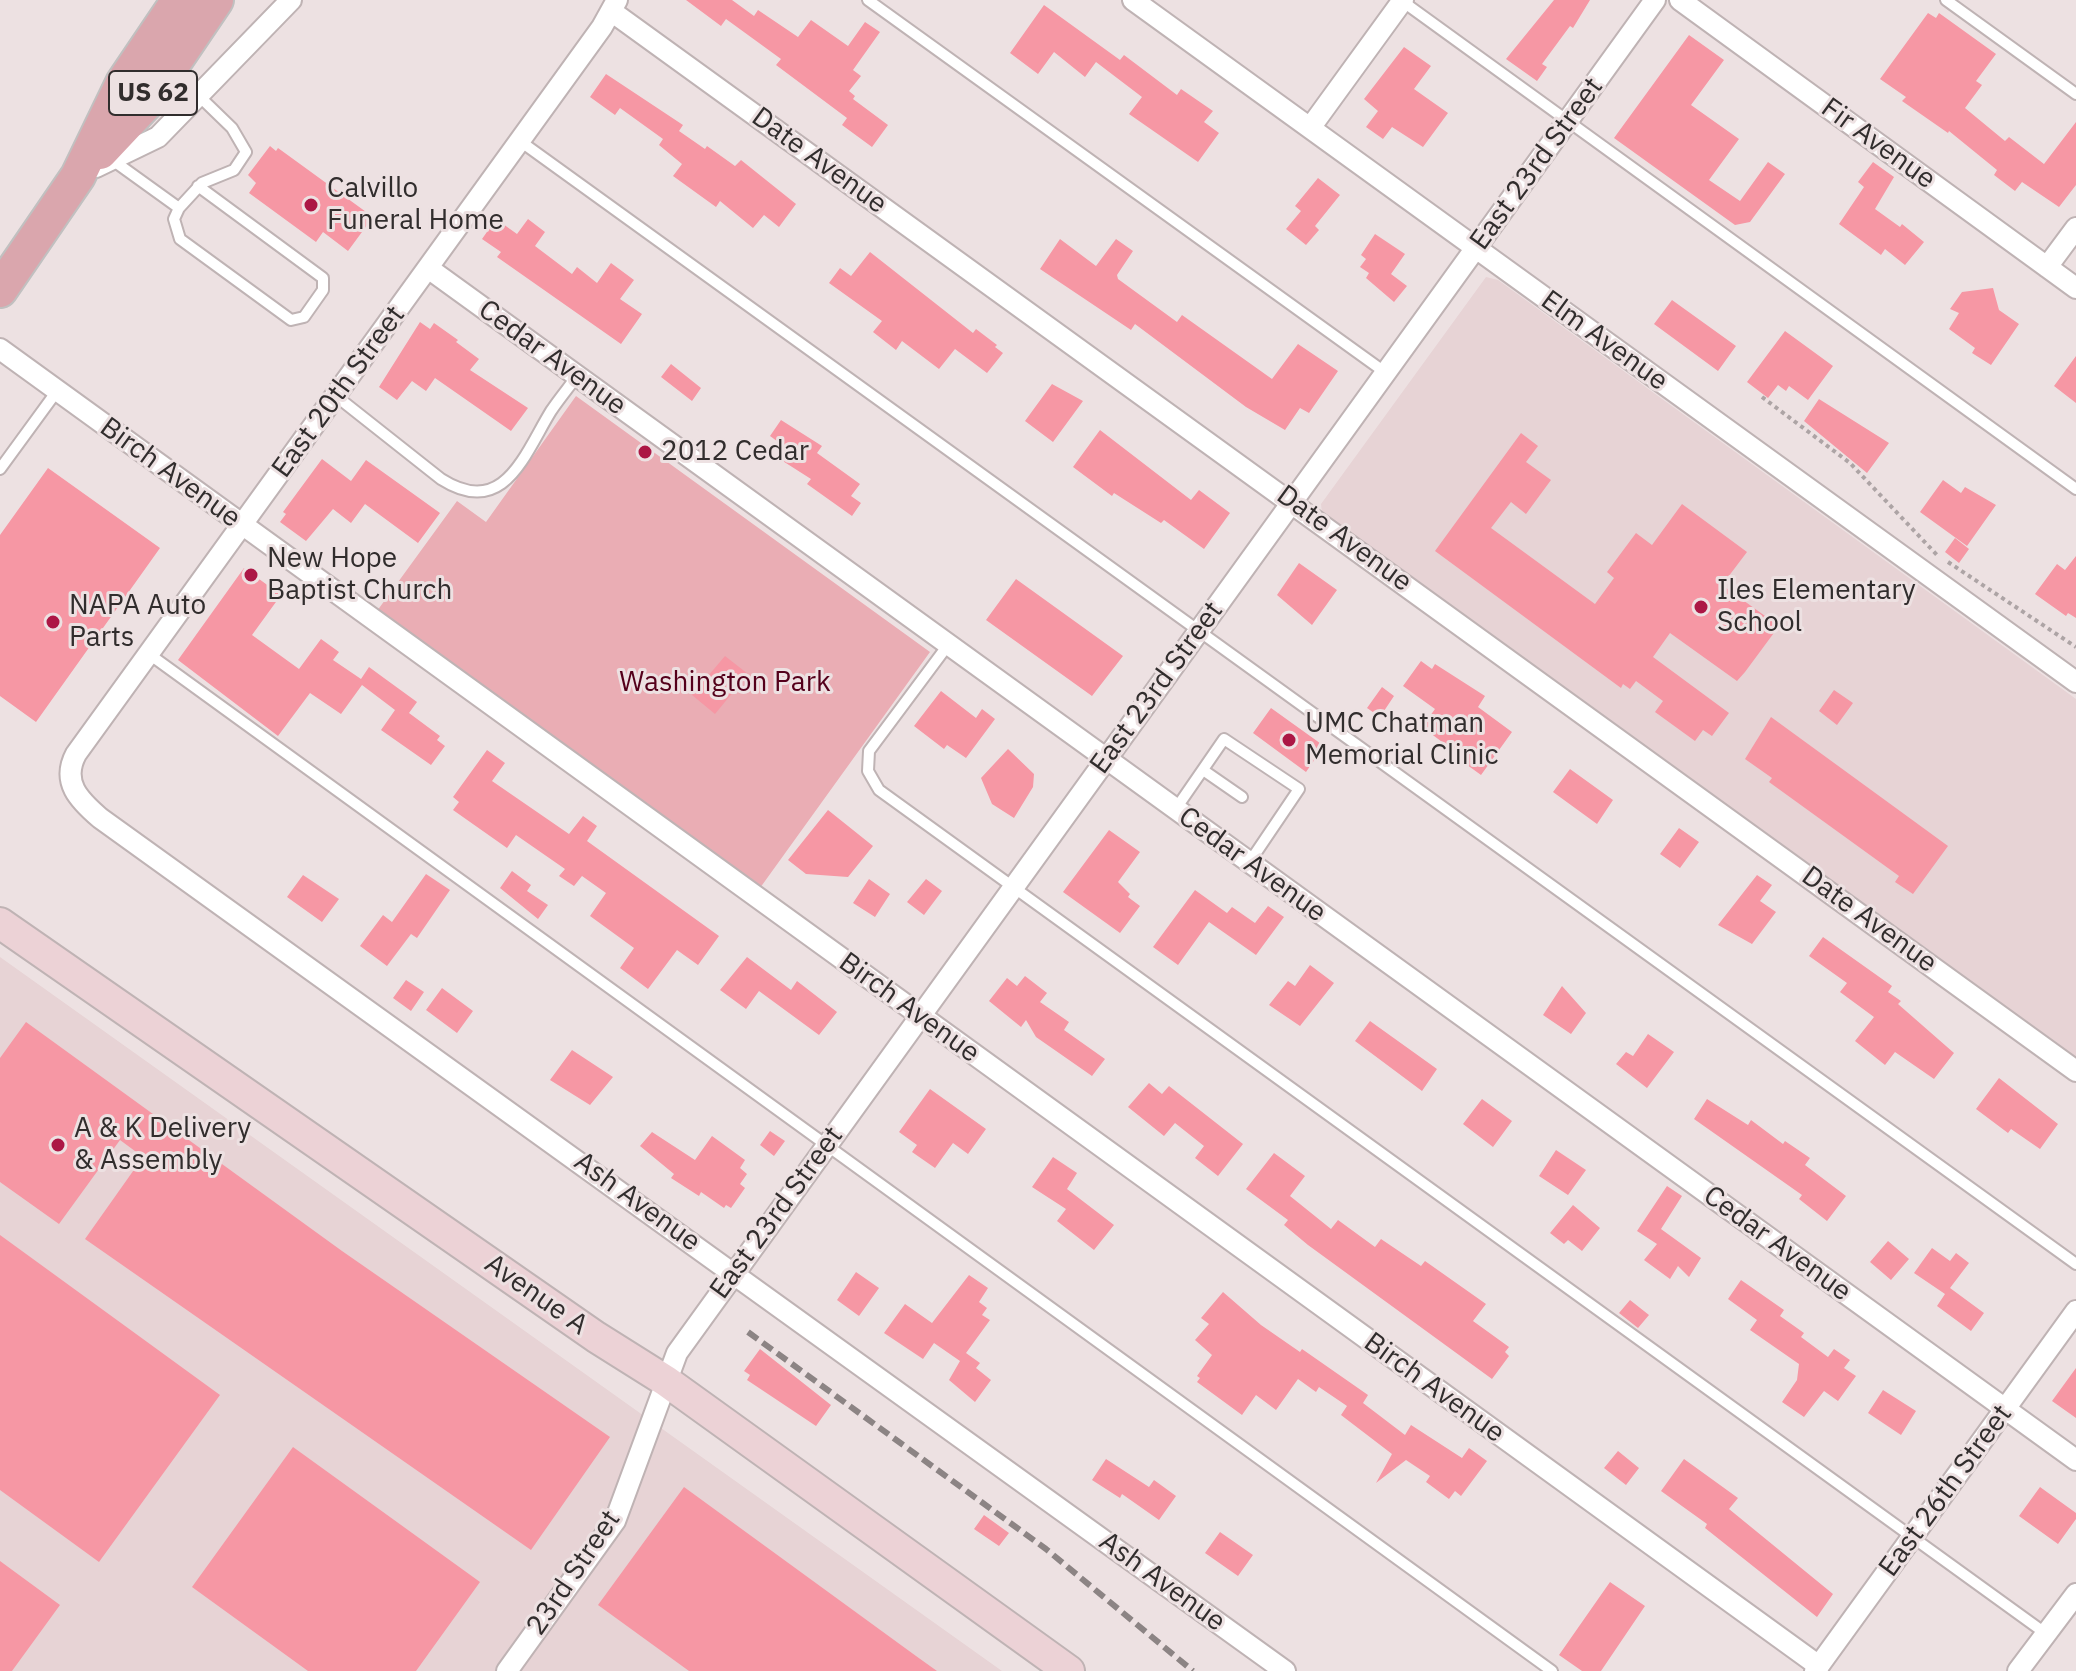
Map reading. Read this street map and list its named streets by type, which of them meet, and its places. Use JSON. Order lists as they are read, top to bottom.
{
  "streets": {
    "main road": ["US 62", "Avenue A"],
    "street": [
      "Fir Avenue",
      "Date Avenue",
      "East 23rd Street",
      "Elm Avenue",
      "Cedar Avenue",
      "East 20th Street",
      "Birch Avenue",
      "Ash Avenue",
      "East 26th Street",
      "23rd Street"
    ]
  },
  "crossings": [
    ["Date Avenue", "East 23rd Street"],
    ["Date Avenue", "East 20th Street"],
    ["East 23rd Street", "Elm Avenue"],
    ["East 23rd Street", "Cedar Avenue"],
    ["East 23rd Street", "Birch Avenue"],
    ["East 23rd Street", "Ash Avenue"],
    ["East 23rd Street", "Avenue A"],
    ["East 23rd Street", "23rd Street"],
    ["Cedar Avenue", "East 20th Street"],
    ["Cedar Avenue", "East 26th Street"],
    ["East 20th Street", "Birch Avenue"],
    ["East 20th Street", "Ash Avenue"],
    ["Birch Avenue", "East 26th Street"],
    ["Avenue A", "23rd Street"]
  ],
  "parks": ["Washington Park"],
  "places": [
    "Calvillo Funeral Home",
    "2012 Cedar",
    "New Hope Baptist Church",
    "Iles Elementary School",
    "NAPA Auto Parts",
    "UMC Chatman Memorial Clinic",
    "A & K Delivery & Assembly"
  ]
}
